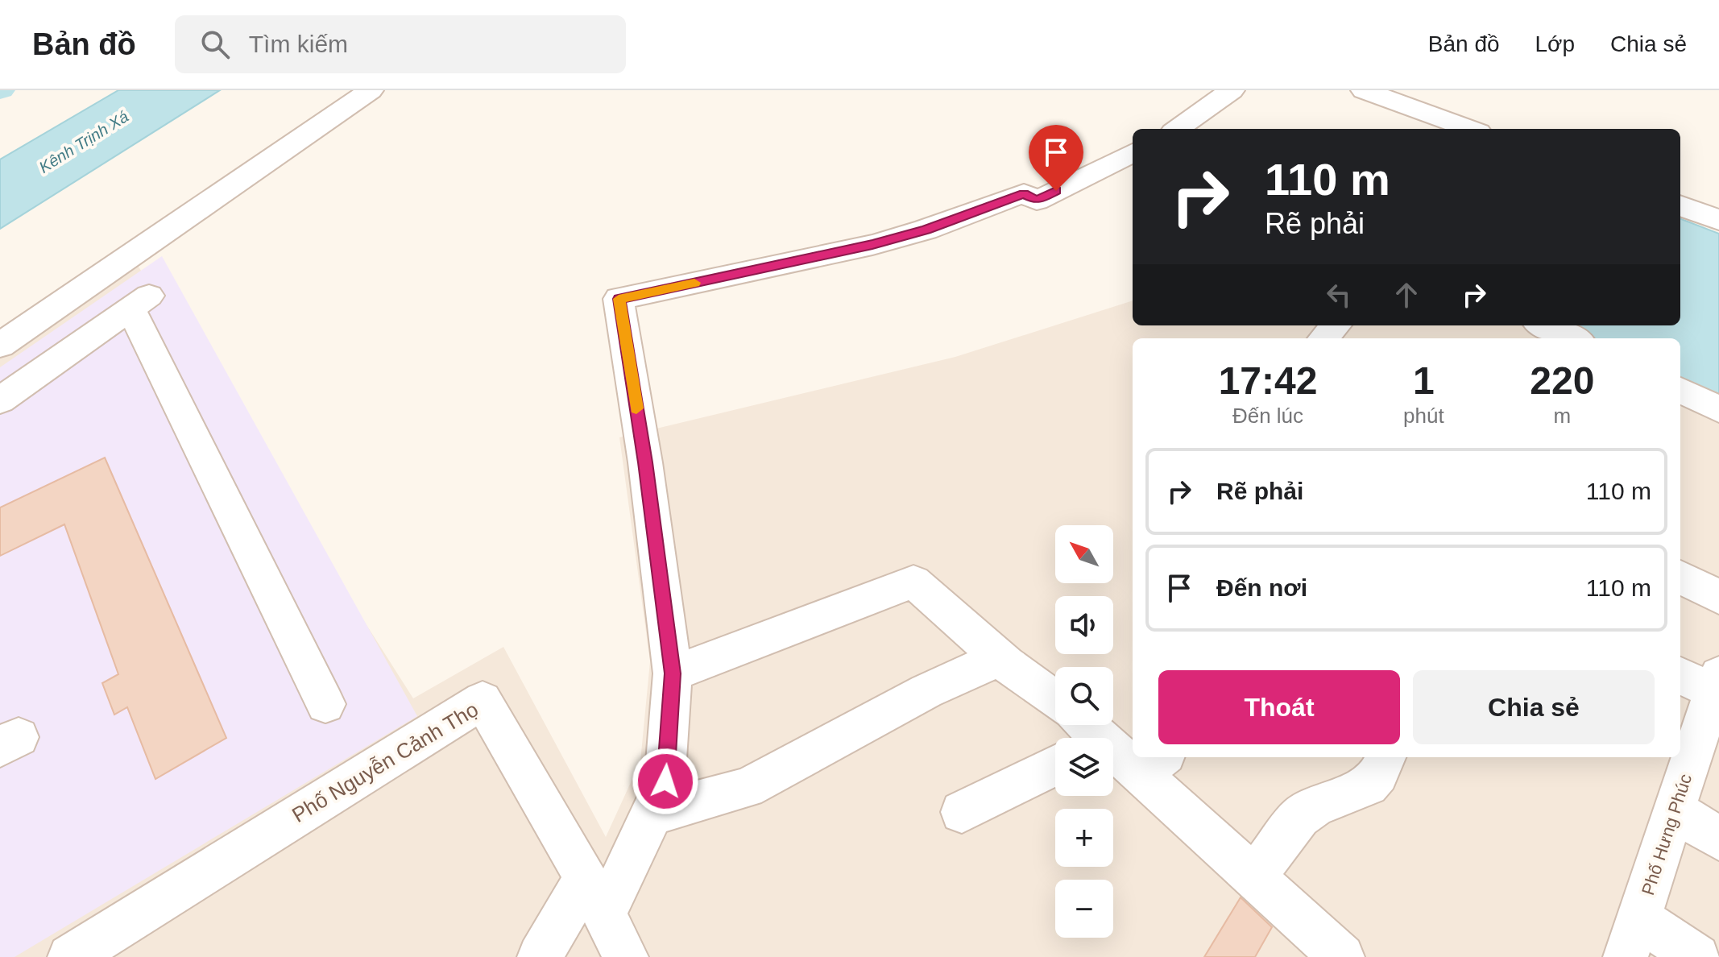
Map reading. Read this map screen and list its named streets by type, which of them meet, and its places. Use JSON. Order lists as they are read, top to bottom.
{
  "streets": {
    "street": ["Phố Nguyễn Cảnh Thọ", "Phố Hưng Phúc"]
  },
  "water": ["Kênh Trịnh Xá"],
  "north": "top left",
  "page": {
    "header": "Bản đồ",
    "search": "Tìm kiếm",
    "nav": ["Bản đồ", "Lớp", "Chia sẻ"],
    "turn": ["110 m", "Rẽ phải"],
    "eta": [
      "17:42",
      "Đến lúc",
      "1",
      "phút",
      "220",
      "m"
    ],
    "list": [
      {
        "name": "Rẽ phải",
        "value": "110 m"
      },
      {
        "name": "Đến nơi",
        "value": "110 m"
      }
    ],
    "map_buttons": ["+", "−"],
    "buttons": ["Thoát", "Chia sẻ"]
  }
}
